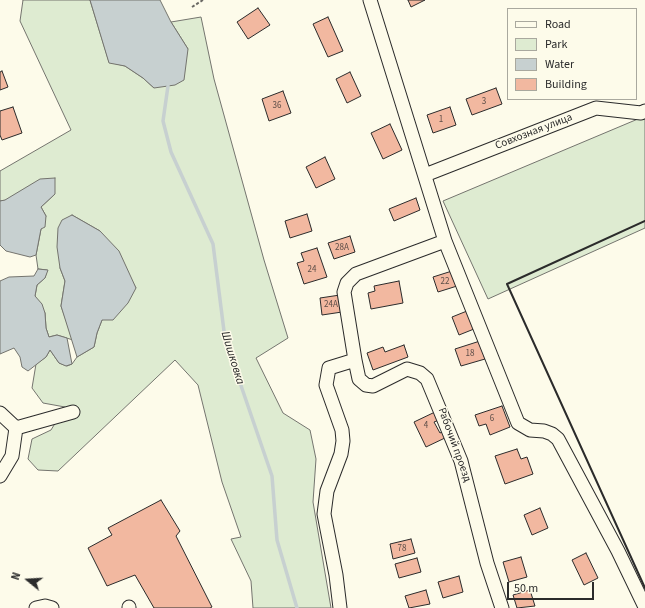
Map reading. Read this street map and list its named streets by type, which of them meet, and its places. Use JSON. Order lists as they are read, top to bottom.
{
  "streets": {
    "street": ["Совхозная улица", "Рабочий проезд"]
  },
  "water": ["Шишковка"],
  "house_numbers": [
    "3",
    "36",
    "1",
    "28А",
    "24",
    "22",
    "24А",
    "18",
    "6",
    "4",
    "78"
  ],
  "legend": [
    "Road",
    "Park",
    "Water",
    "Building"
  ],
  "scale_bar": "50 m",
  "north": "left"
}
